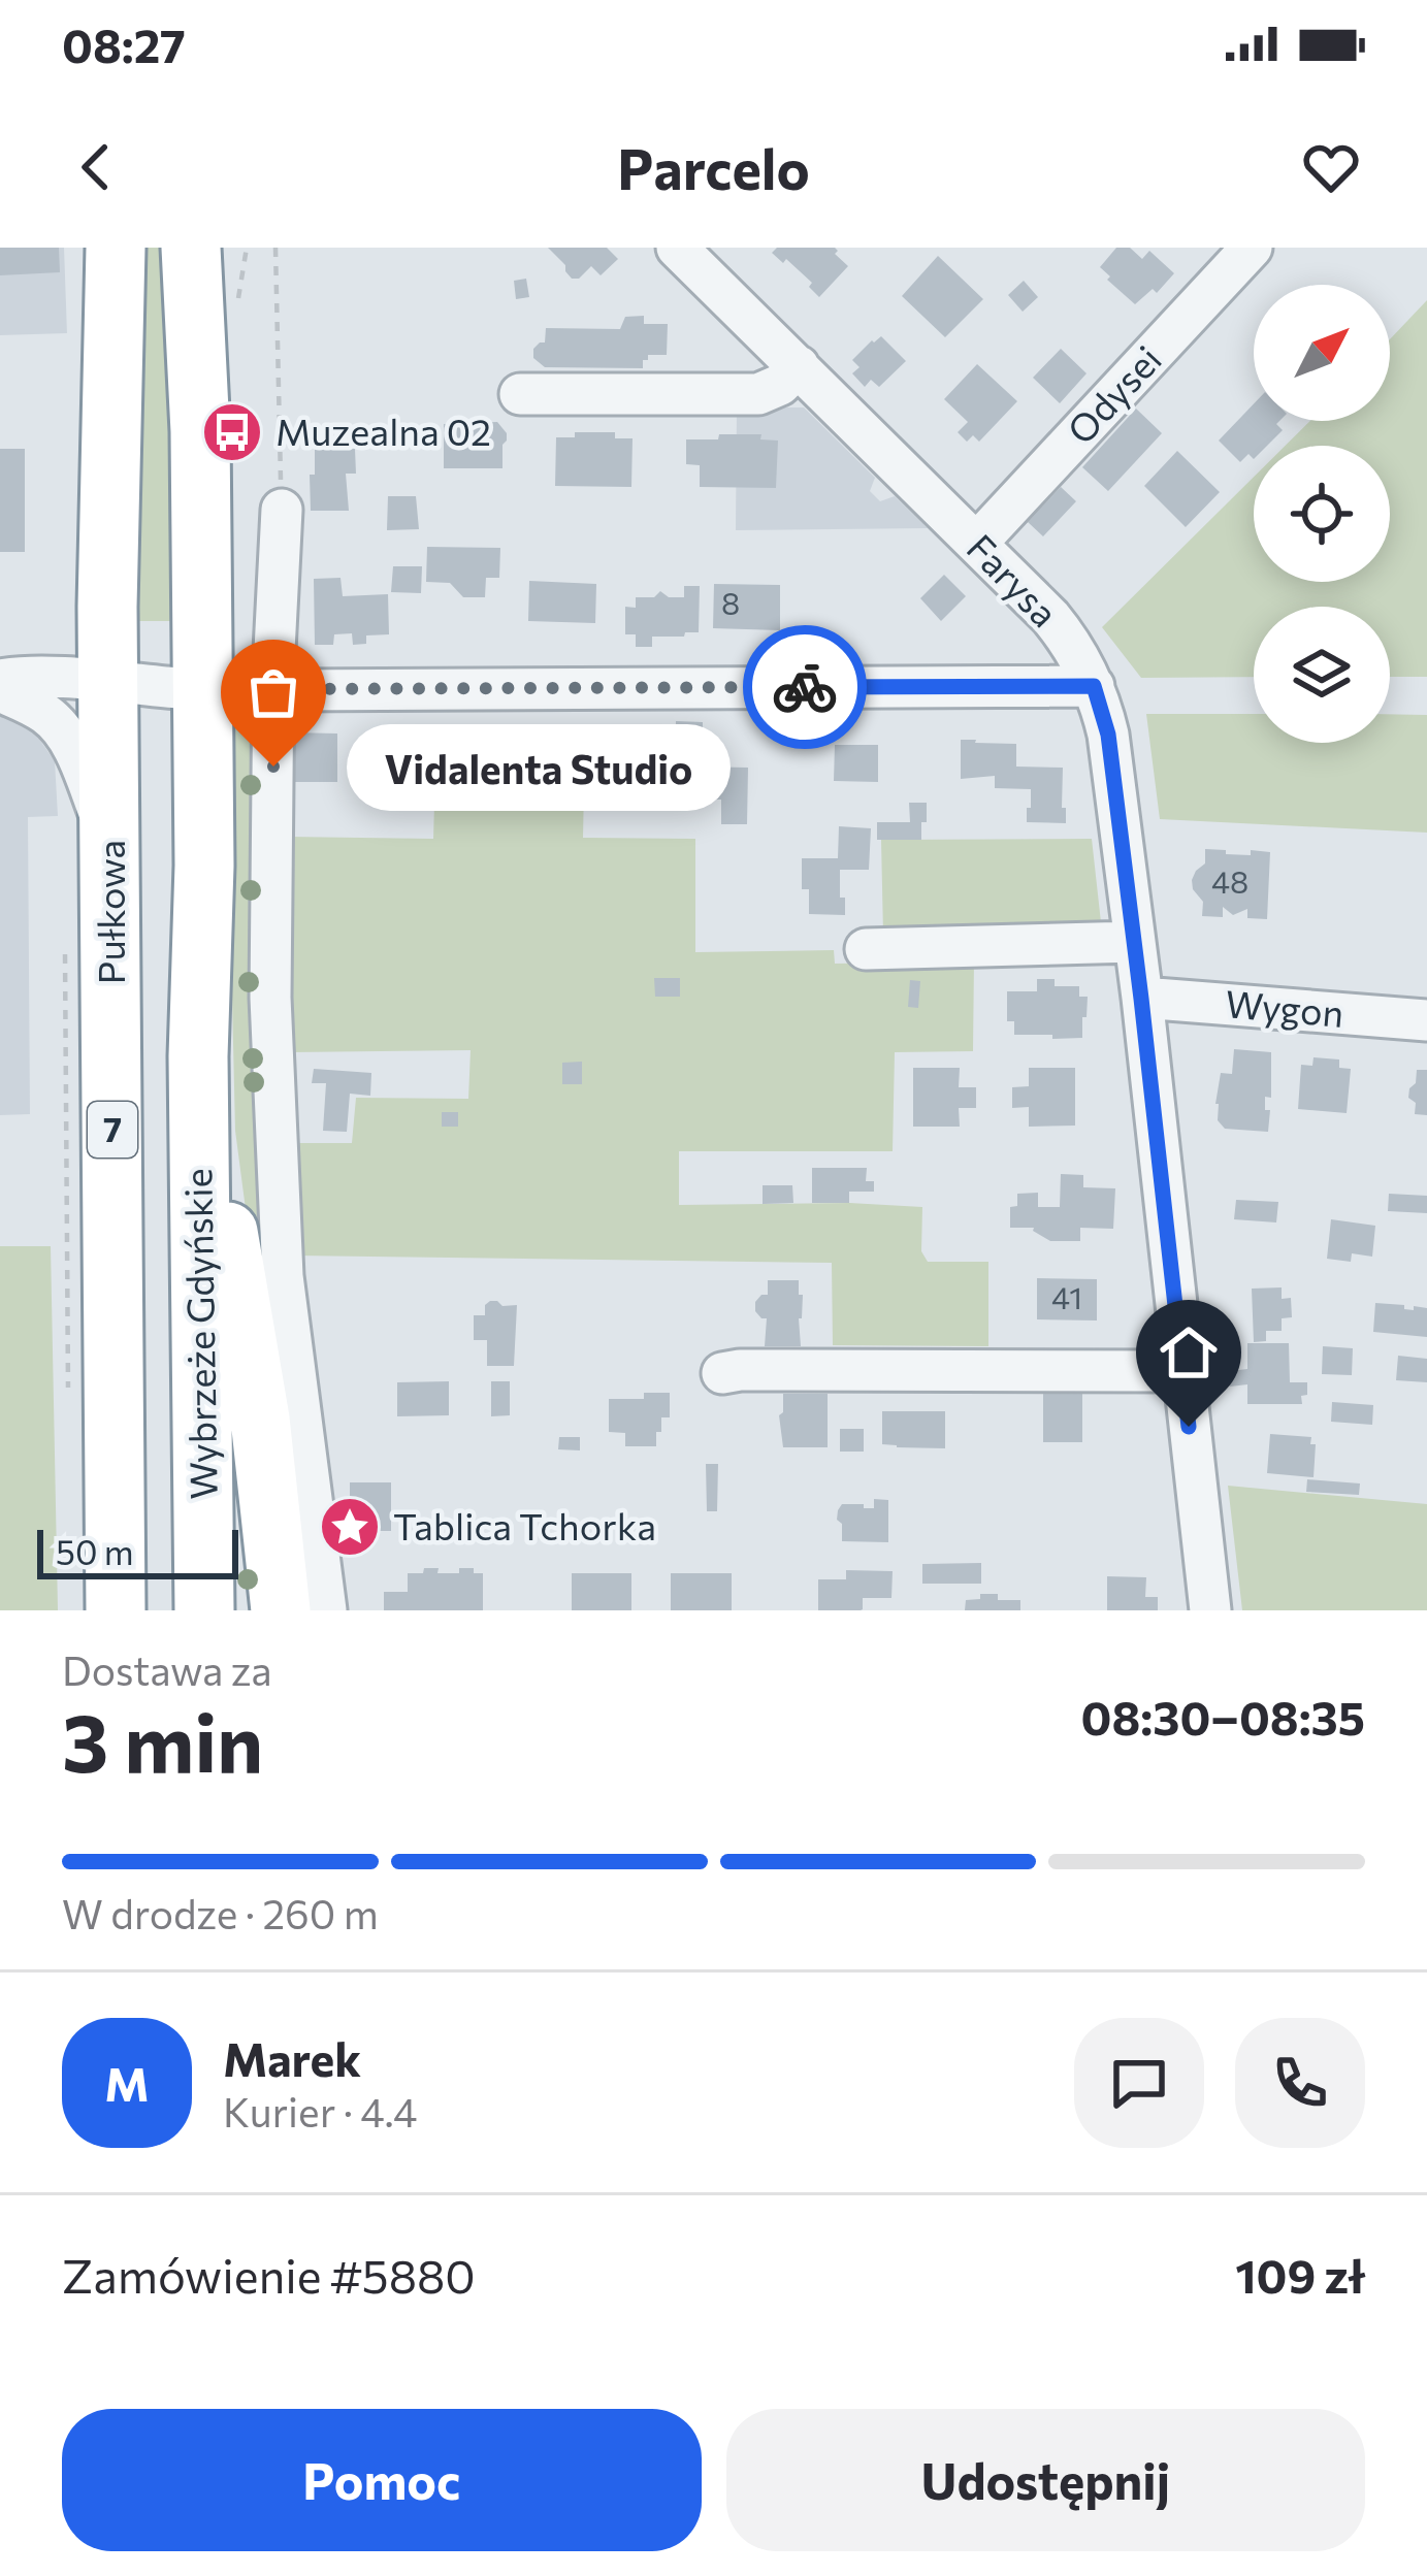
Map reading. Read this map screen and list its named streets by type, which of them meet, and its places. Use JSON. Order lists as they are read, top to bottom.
{
  "streets": {
    "highway": ["Pułkowa", "7", "Wybrzeże Gdyńskie"],
    "street": ["Odysei", "Farysa", "Wygon"]
  },
  "crossings": [
    ["Odysei", "Farysa"],
    ["Farysa", "Wygon"]
  ],
  "places": {
    "bus stop": ["Muzealna 02"],
    "other": ["Vidalenta Studio"],
    "place": ["Tablica Tchorka"]
  },
  "house_numbers": ["8", "48", "41"],
  "scale_bar": "50 m",
  "north": "top right",
  "page": {
    "status": "08:27",
    "header": "Parcelo",
    "bubble": "Vidalenta Studio",
    "scale": "50 m",
    "heading": ["3 min", "Dostawa za", "08:30–08:35"],
    "panel": [
      "Marek",
      "Kurier · 4.4",
      "Zamówienie #5880",
      "109 zł"
    ],
    "bar": "W drodze · 260 m",
    "round": "M",
    "buttons": ["Pomoc", "Udostępnij"]
  }
}
